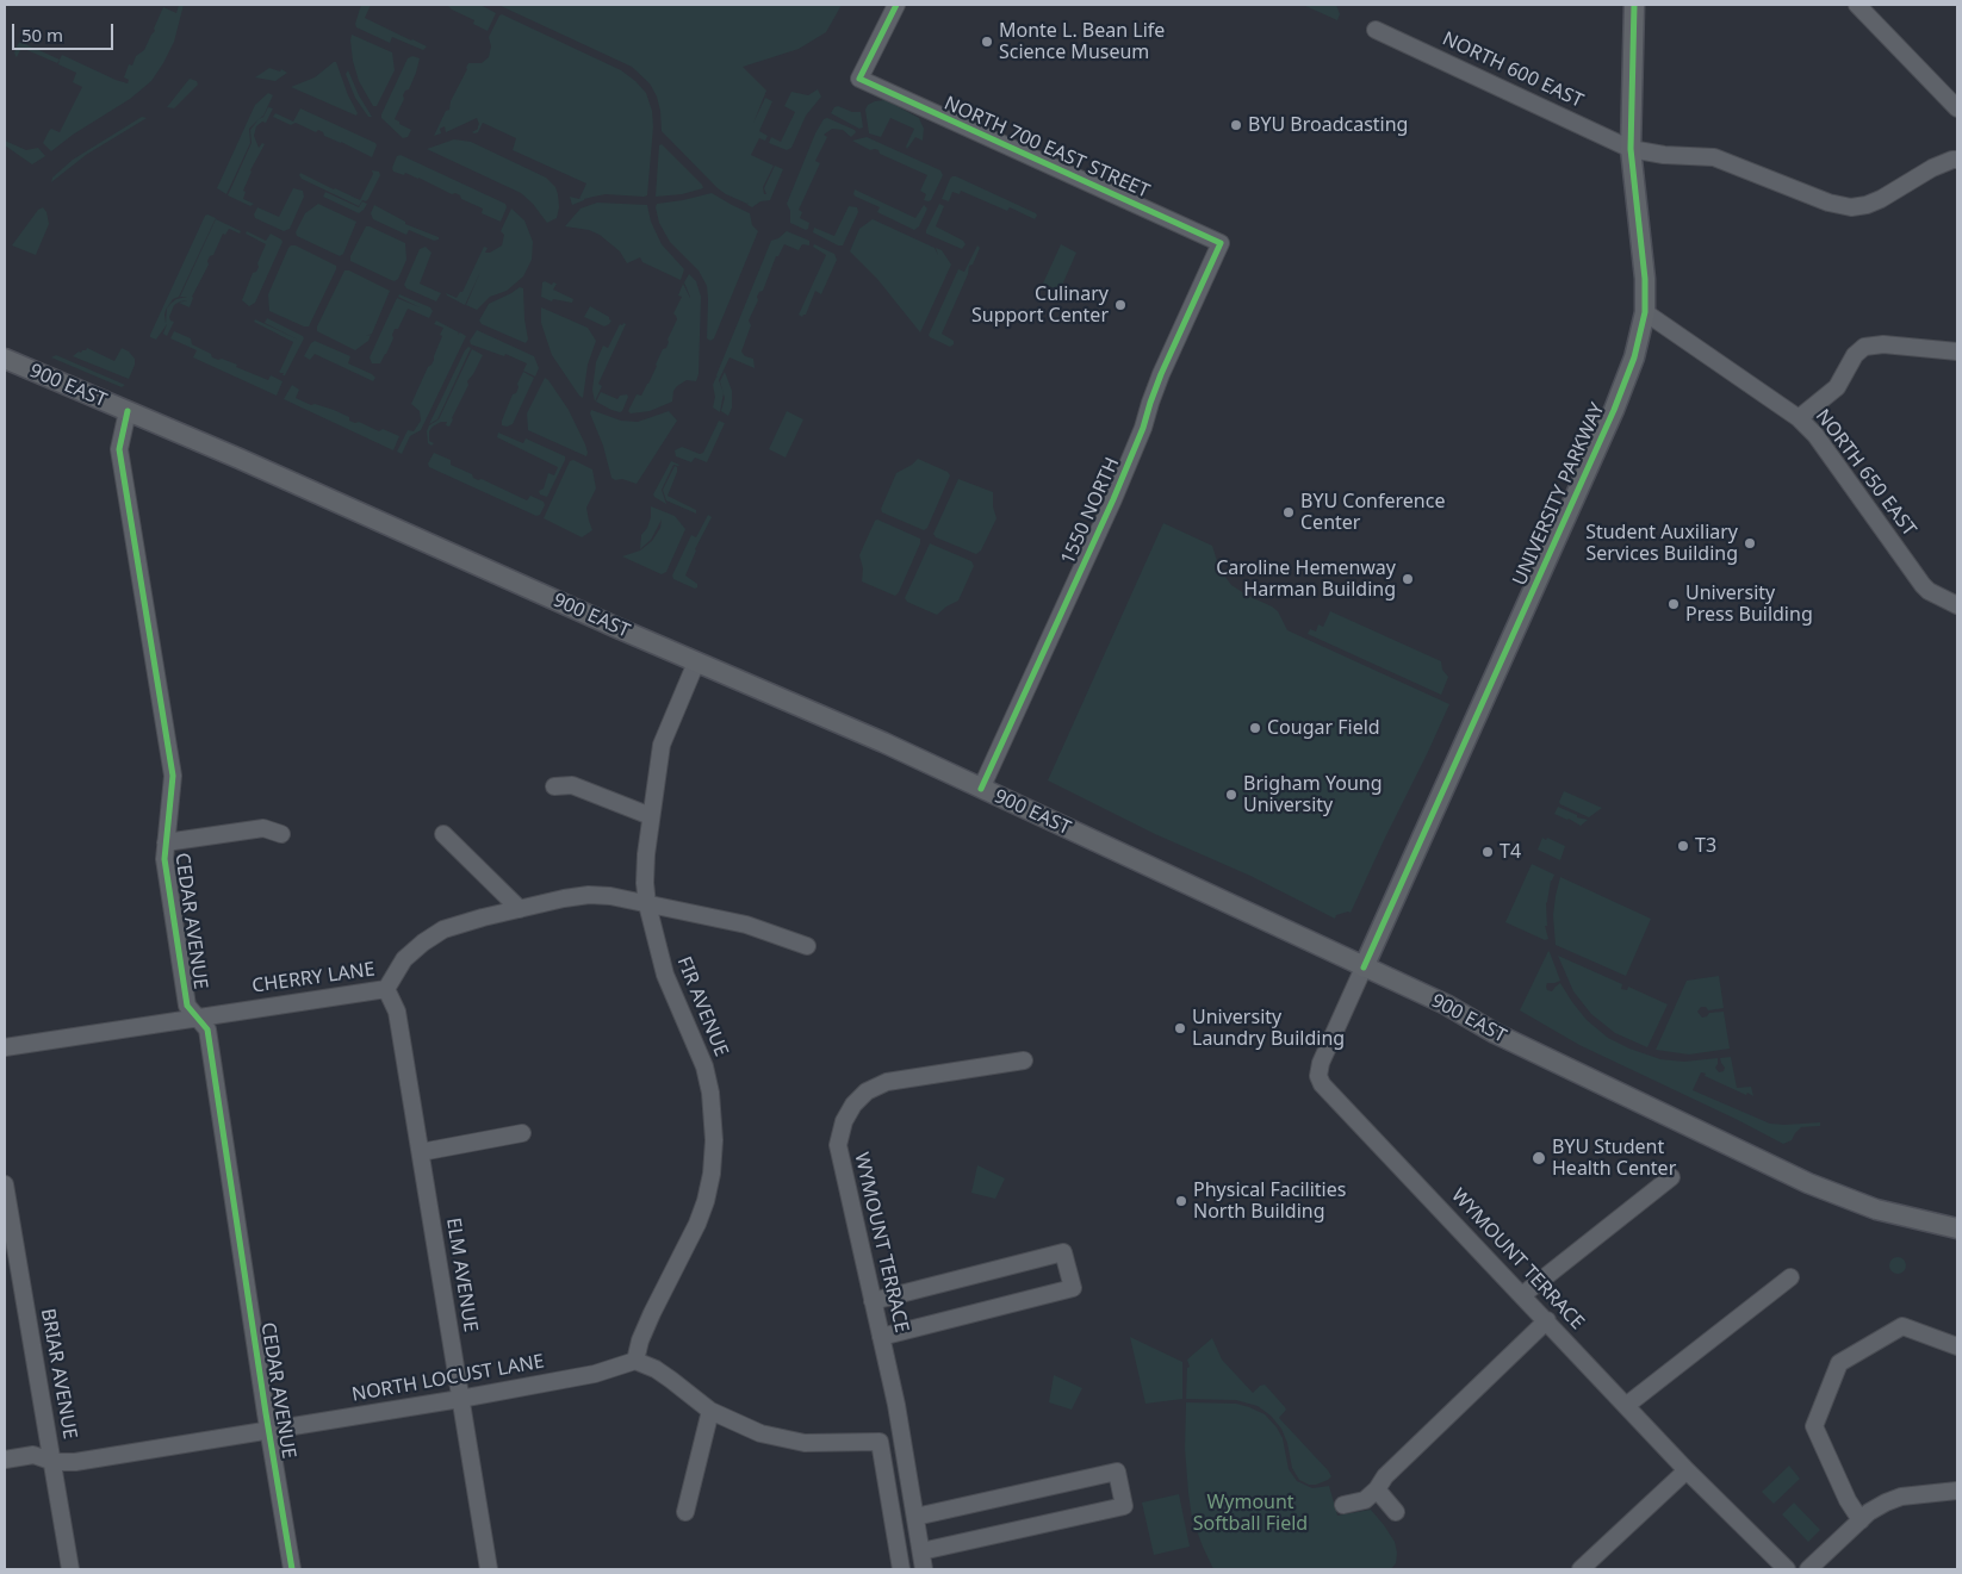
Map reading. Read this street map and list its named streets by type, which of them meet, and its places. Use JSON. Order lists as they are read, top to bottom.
{
  "streets": {
    "main road": ["900 EAST", "UNIVERSITY PARKWAY"],
    "street": [
      "NORTH 600 EAST",
      "NORTH 700 EAST STREET",
      "NORTH 650 EAST",
      "1550 NORTH",
      "CEDAR AVENUE",
      "CHERRY LANE",
      "FIR AVENUE",
      "WYMOUNT TERRACE",
      "ELM AVENUE",
      "BRIAR AVENUE",
      "NORTH LOCUST LANE"
    ]
  },
  "crossings": [
    ["NORTH 600 EAST", "UNIVERSITY PARKWAY"],
    ["NORTH 700 EAST STREET", "1550 NORTH"],
    ["900 EAST", "UNIVERSITY PARKWAY"],
    ["900 EAST", "1550 NORTH"],
    ["900 EAST", "CEDAR AVENUE"],
    ["900 EAST", "FIR AVENUE"],
    ["NORTH 650 EAST", "UNIVERSITY PARKWAY"],
    ["UNIVERSITY PARKWAY", "WYMOUNT TERRACE"],
    ["CEDAR AVENUE", "CHERRY LANE"],
    ["CEDAR AVENUE", "NORTH LOCUST LANE"],
    ["CHERRY LANE", "FIR AVENUE"],
    ["CHERRY LANE", "ELM AVENUE"],
    ["FIR AVENUE", "NORTH LOCUST LANE"],
    ["ELM AVENUE", "NORTH LOCUST LANE"],
    ["BRIAR AVENUE", "NORTH LOCUST LANE"]
  ],
  "parks": ["Wymount Softball Field"],
  "places": [
    "Monte L. Bean Life Science Museum",
    "BYU Broadcasting",
    "Culinary Support Center",
    "BYU Conference Center",
    "Student Auxiliary Services Building",
    "Caroline Hemenway Harman Building",
    "University Press Building",
    "Cougar Field",
    "Brigham Young University",
    "T3",
    "T4",
    "University Laundry Building",
    "BYU Student Health Center",
    "Physical Facilities North Building"
  ],
  "scale_bar": "50 m"
}
